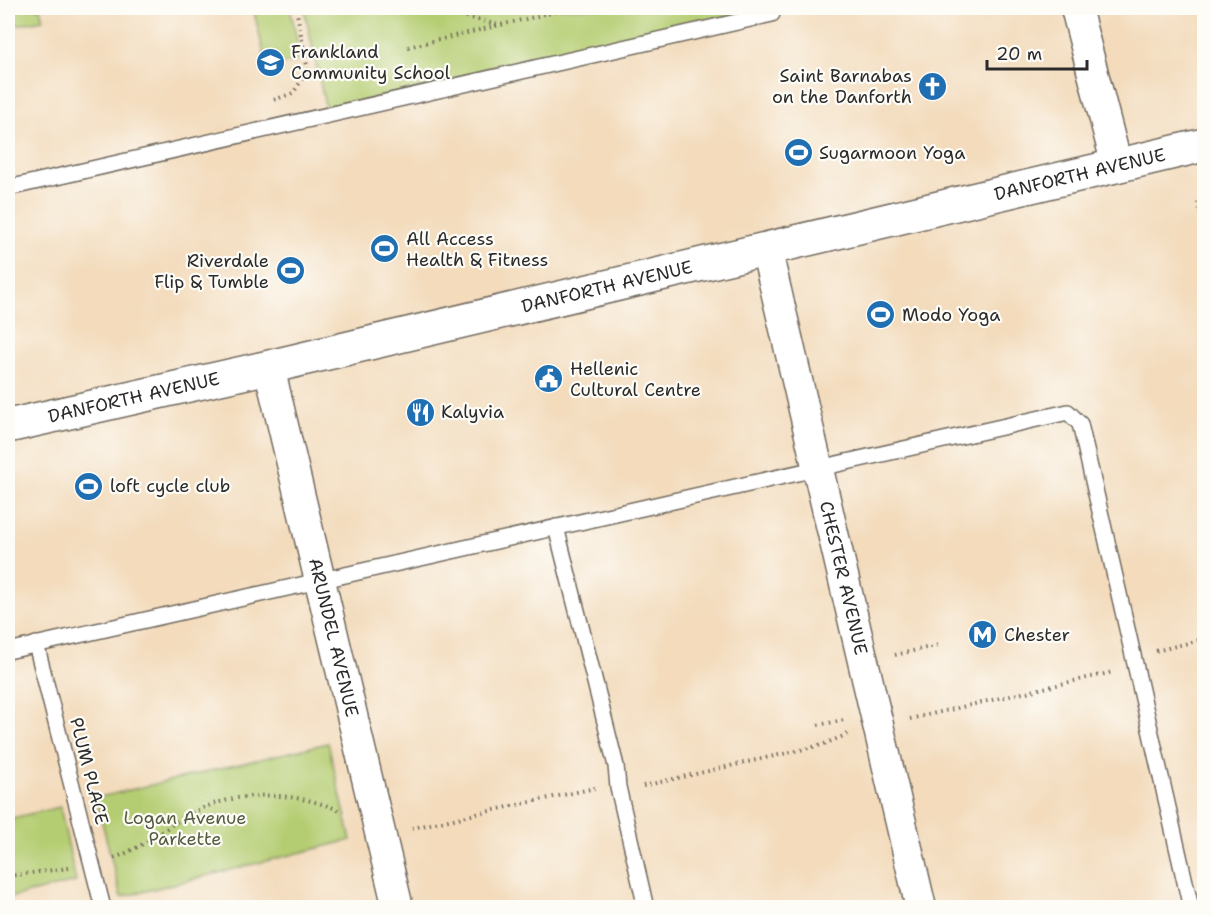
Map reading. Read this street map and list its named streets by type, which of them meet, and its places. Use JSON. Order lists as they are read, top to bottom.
{
  "streets": {
    "main road": ["DANFORTH AVENUE"],
    "street": ["CHESTER AVENUE", "ARUNDEL AVENUE"],
    "lane": ["PLUM PLACE"]
  },
  "crossings": [
    ["DANFORTH AVENUE", "CHESTER AVENUE"],
    ["DANFORTH AVENUE", "ARUNDEL AVENUE"]
  ],
  "parks": ["Logan Avenue Parkette"],
  "places": {
    "school or university": ["Frankland Community School"],
    "church": ["Saint Barnabas on the Danforth"],
    "sports": [
      "Sugarmoon Yoga",
      "All Access Health & Fitness",
      "Riverdale Flip & Tumble",
      "Modo Yoga",
      "loft cycle club"
    ],
    "public building": ["Hellenic Cultural Centre"],
    "restaurant": ["Kalyvia"],
    "metro station": ["Chester"]
  },
  "scale_bar": "20 m"
}
